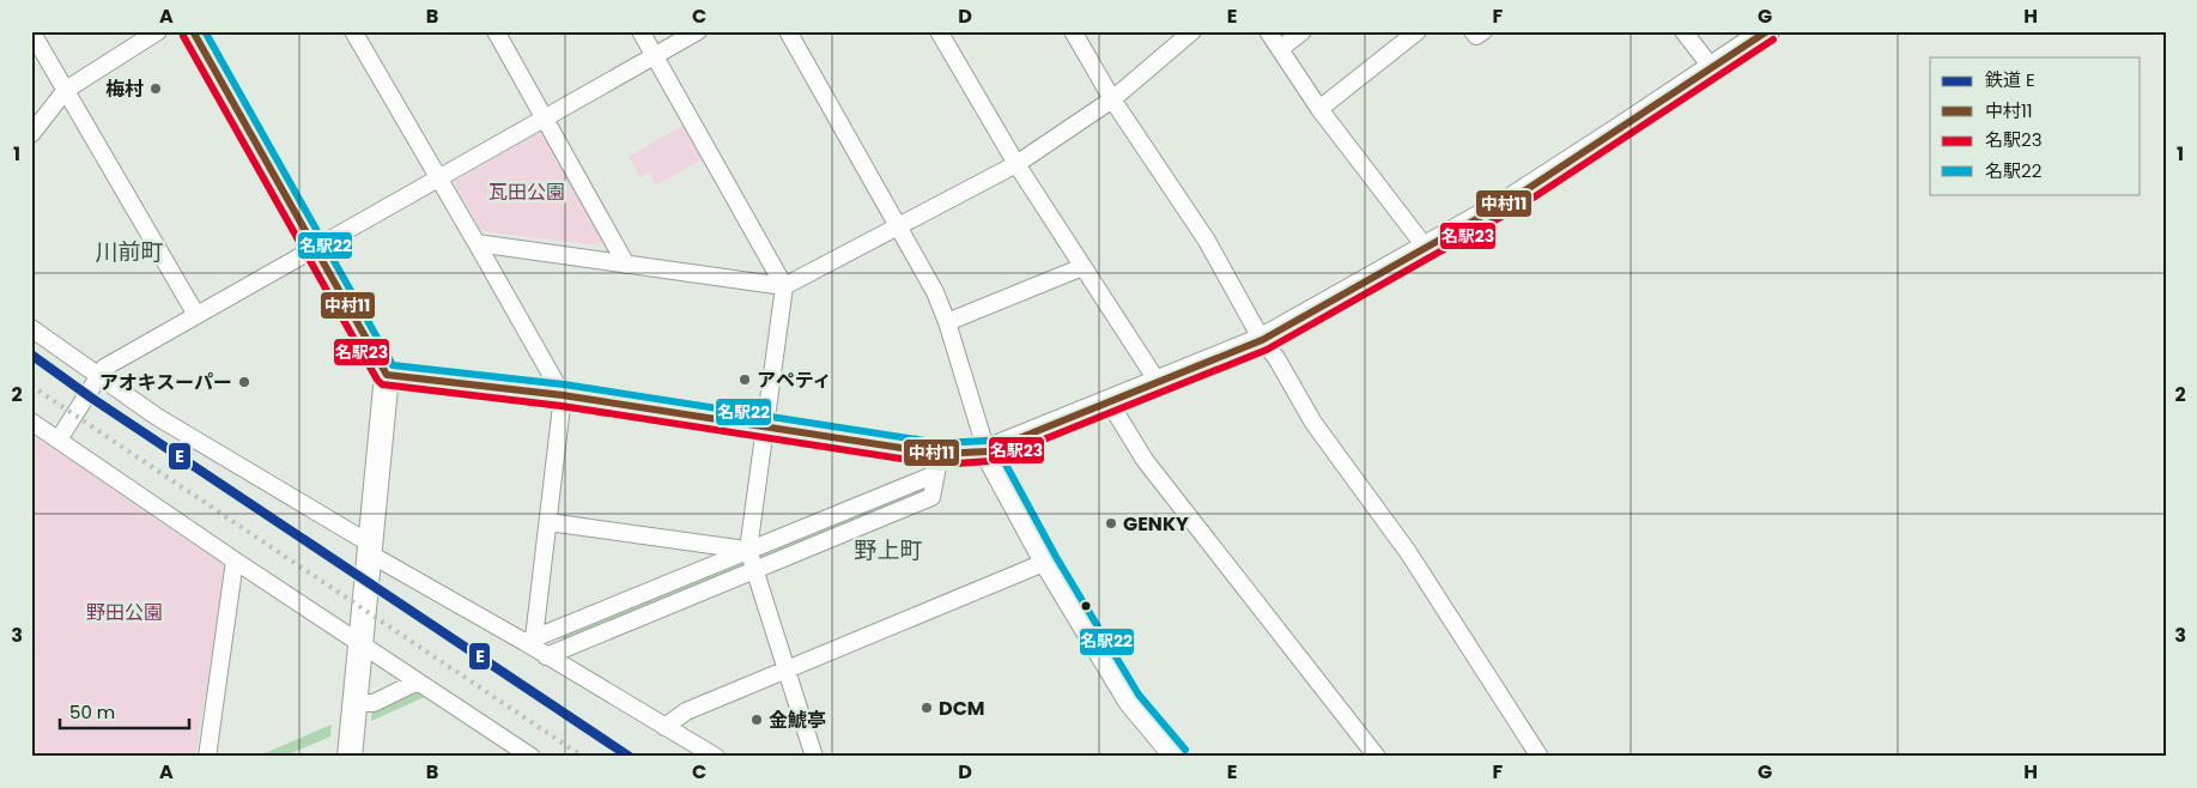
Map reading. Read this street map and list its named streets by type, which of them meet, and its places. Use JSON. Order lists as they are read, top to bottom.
{
  "districts": ["川前町", "野上町"],
  "parks": ["瓦田公園", "野田公園"],
  "places": [
    "梅村",
    "アペティ",
    "アオキスーパー",
    "GENKY",
    "DCM",
    "金鯱亭"
  ],
  "lines": [
    "transit line 中村11",
    "transit line 名駅22",
    "transit line 名駅23",
    "rail line E"
  ],
  "legend": [
    "鉄道 E",
    "中村11",
    "名駅23",
    "名駅22"
  ],
  "scale_bar": "50 m",
  "grid": {
    "columns": [
      "A",
      "B",
      "C",
      "D",
      "E",
      "F",
      "G",
      "H"
    ],
    "rows": ["1", "2", "3"]
  }
}
